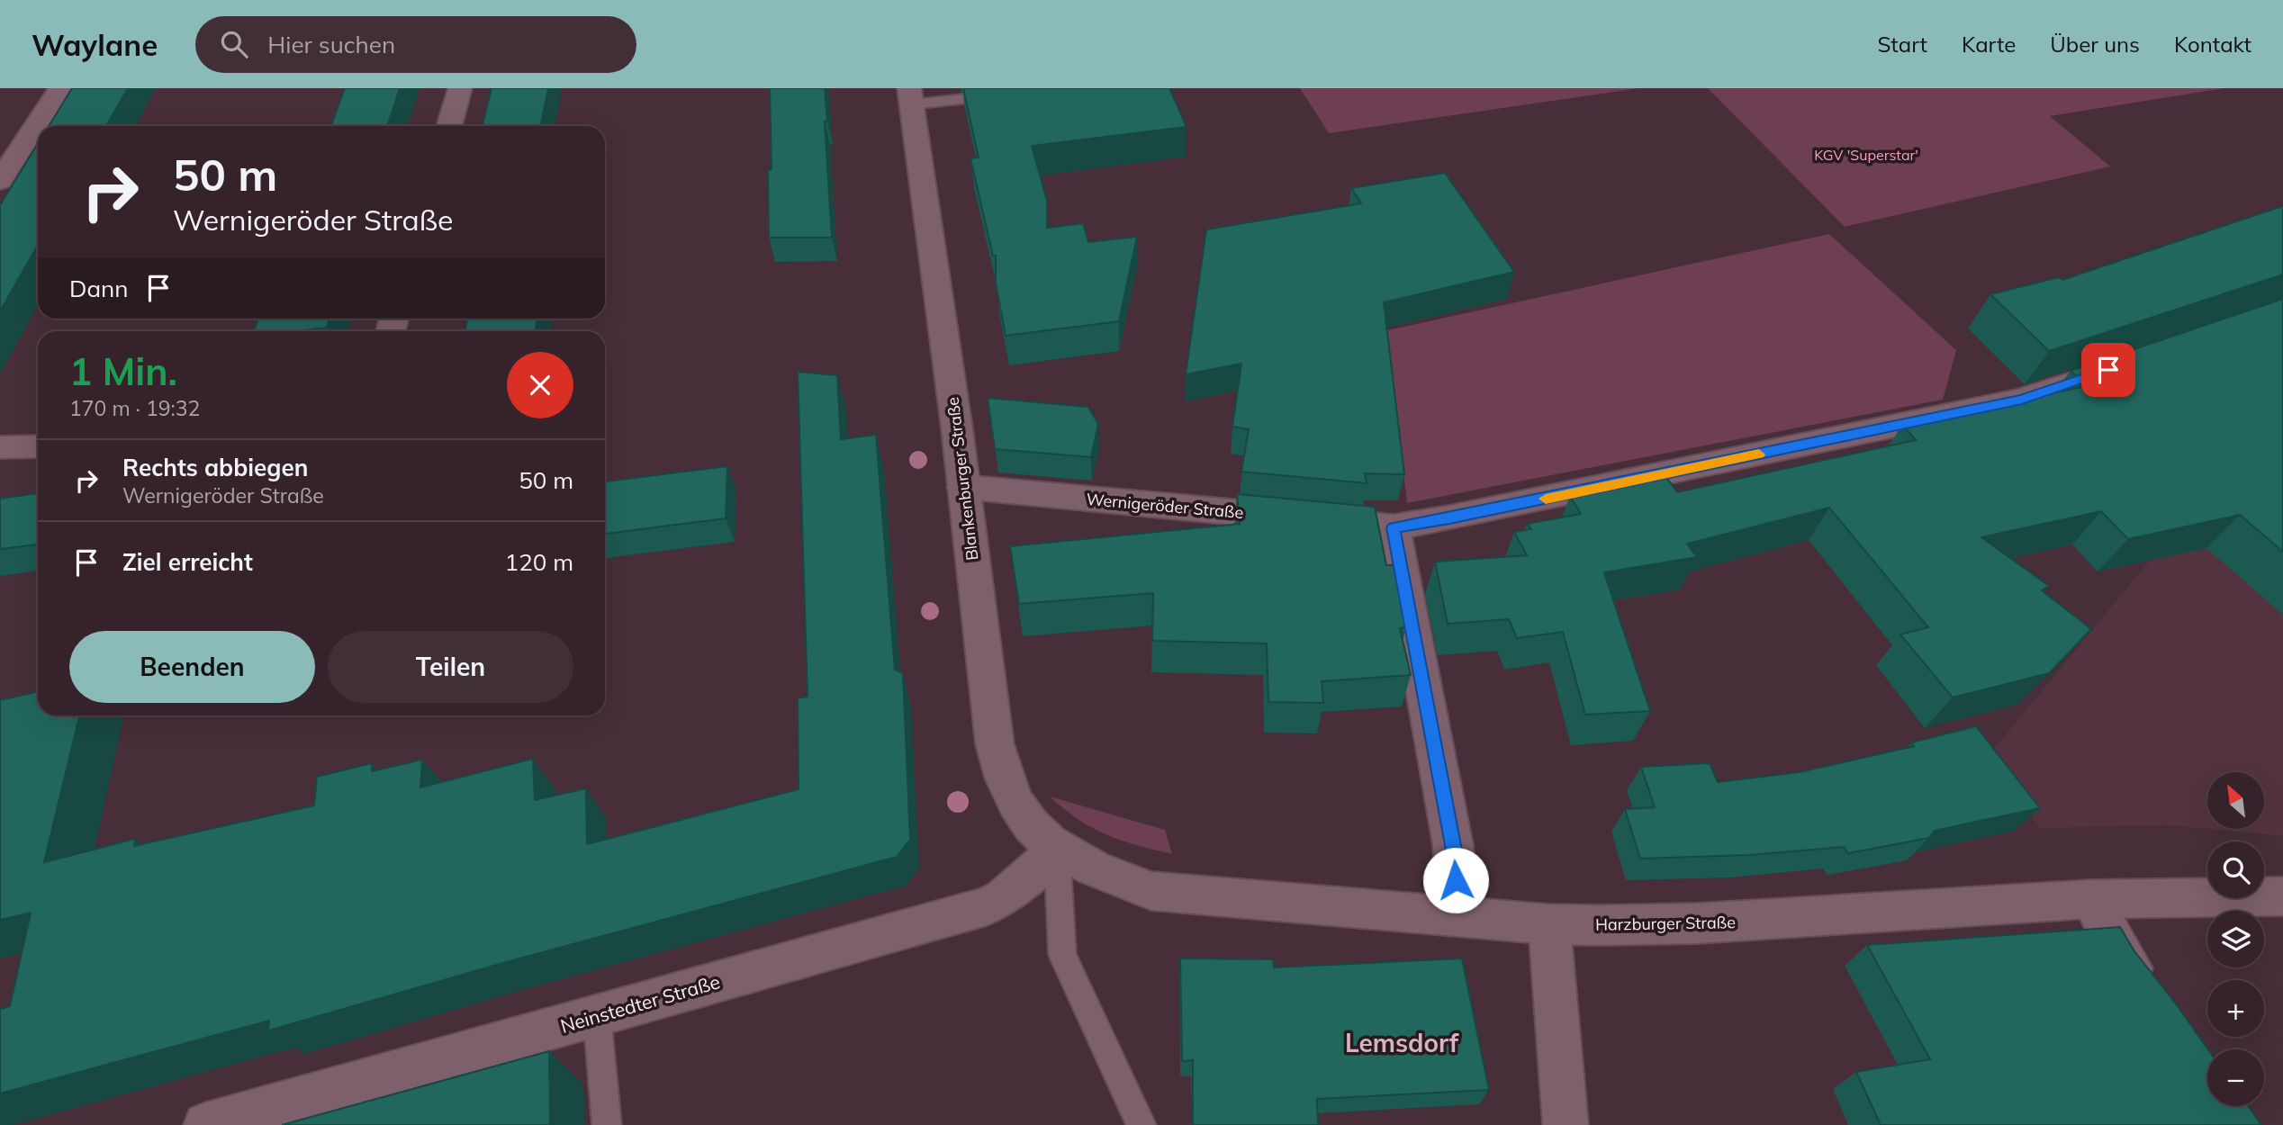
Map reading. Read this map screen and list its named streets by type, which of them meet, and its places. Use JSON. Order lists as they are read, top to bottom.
{
  "streets": {
    "street": [
      "Blankenburger Straße",
      "Wernigeröder Straße",
      "Harzburger Straße",
      "Neinstedter Straße"
    ]
  },
  "crossings": [
    ["Blankenburger Straße", "Wernigeröder Straße"],
    ["Blankenburger Straße", "Harzburger Straße"],
    ["Blankenburger Straße", "Neinstedter Straße"],
    ["Harzburger Straße", "Neinstedter Straße"]
  ],
  "districts": ["Lemsdorf"],
  "parks": ["KGV 'Superstar'"],
  "north": "top left",
  "page": {
    "header": "Waylane",
    "search": "Hier suchen",
    "nav": [
      "Start",
      "Karte",
      "Über uns",
      "Kontakt"
    ],
    "turn": ["50 m", "Wernigeröder Straße"],
    "then": "Dann",
    "heading": ["1 Min.", "170 m · 19:32"],
    "list": [
      {
        "name": "Rechts abbiegen",
        "note": "Wernigeröder Straße",
        "value": "50 m"
      },
      {
        "name": "Ziel erreicht",
        "value": "120 m"
      }
    ],
    "buttons": ["Beenden", "Teilen"],
    "map_buttons": ["+", "−"]
  }
}
